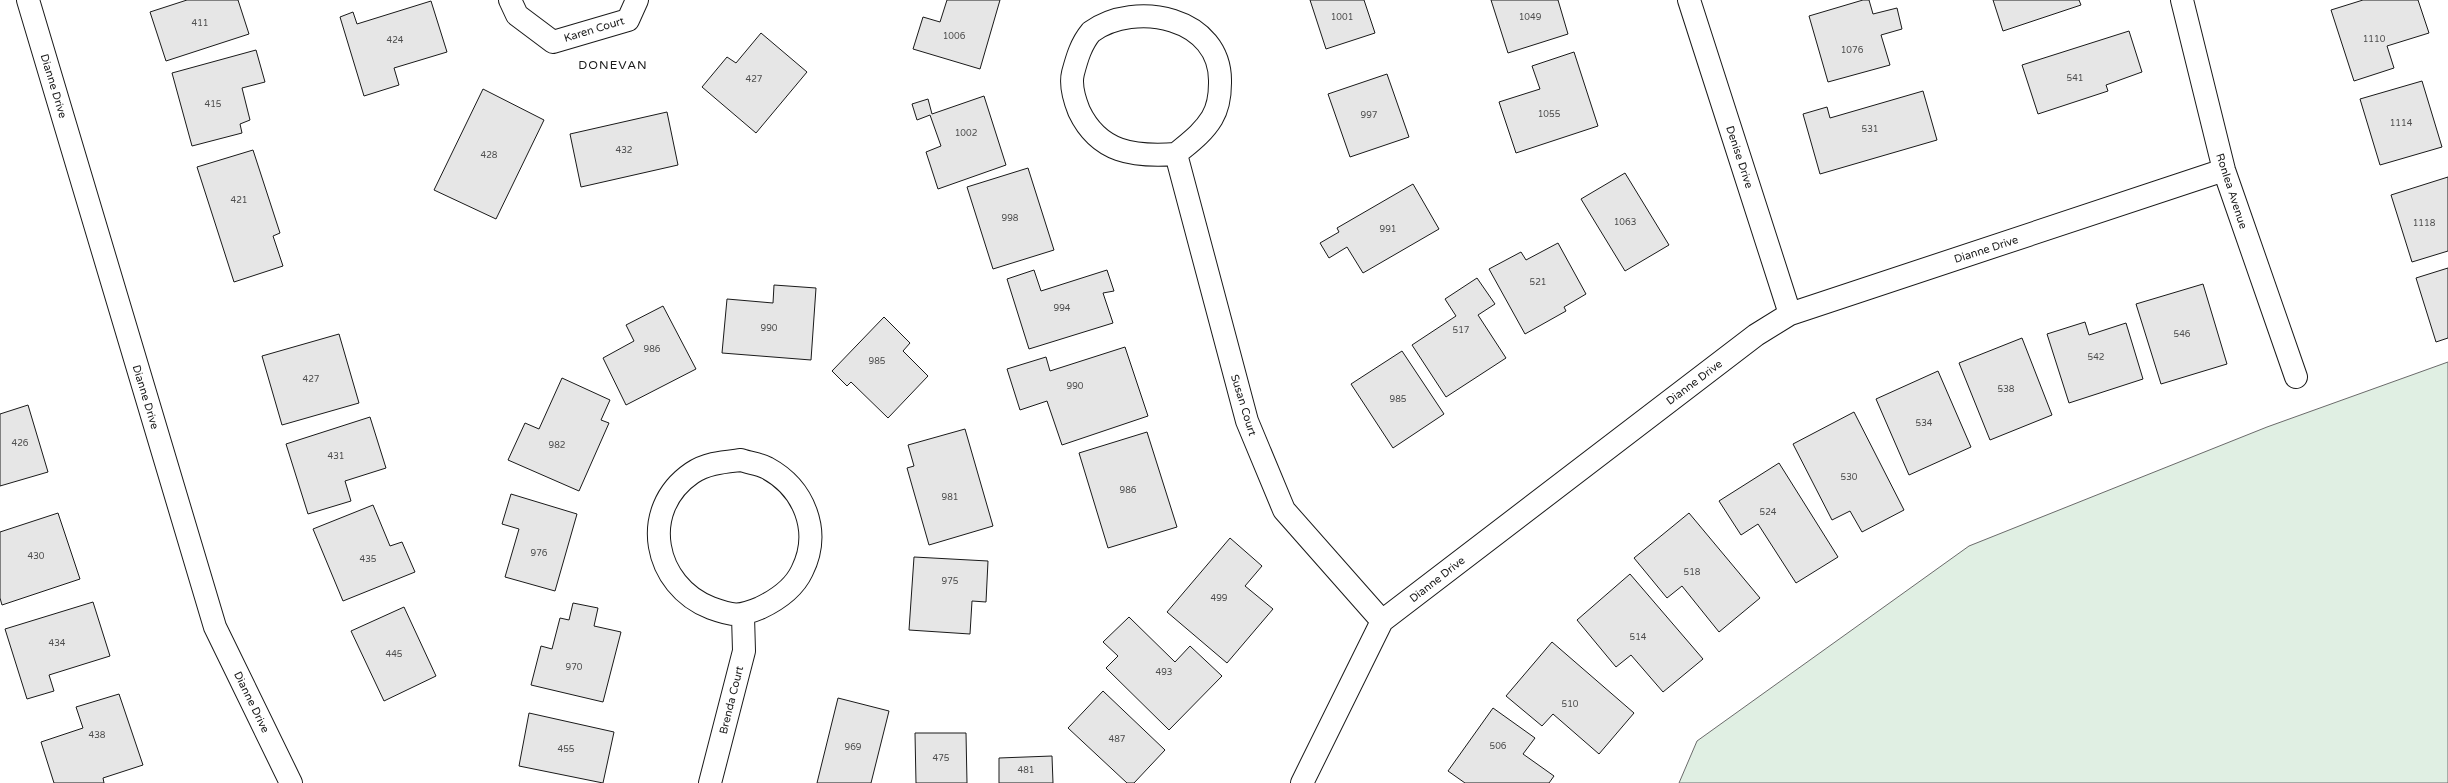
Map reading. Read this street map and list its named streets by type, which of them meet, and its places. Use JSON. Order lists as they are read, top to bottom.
{
  "streets": {
    "street": [
      "Karen Court",
      "Dianne Drive",
      "Denise Drive",
      "Ronlea Avenue",
      "Susan Court",
      "Brenda Court"
    ]
  },
  "crossings": [
    ["Dianne Drive", "Denise Drive"],
    ["Dianne Drive", "Ronlea Avenue"],
    ["Dianne Drive", "Susan Court"]
  ],
  "districts": ["DONEVAN"],
  "house_numbers": [
    "1001",
    "1049",
    "411",
    "1006",
    "1110",
    "424",
    "1076",
    "541",
    "427",
    "415",
    "1055",
    "997",
    "1114",
    "531",
    "1002",
    "432",
    "428",
    "421",
    "998",
    "1063",
    "1118",
    "991",
    "521",
    "994",
    "990",
    "517",
    "546",
    "986",
    "542",
    "985",
    "427",
    "990",
    "538",
    "985",
    "534",
    "426",
    "982",
    "431",
    "530",
    "986",
    "981",
    "524",
    "976",
    "430",
    "435",
    "518",
    "975",
    "499",
    "514",
    "434",
    "445",
    "970",
    "493",
    "510",
    "438",
    "487",
    "506",
    "969",
    "455",
    "475",
    "481"
  ]
}
